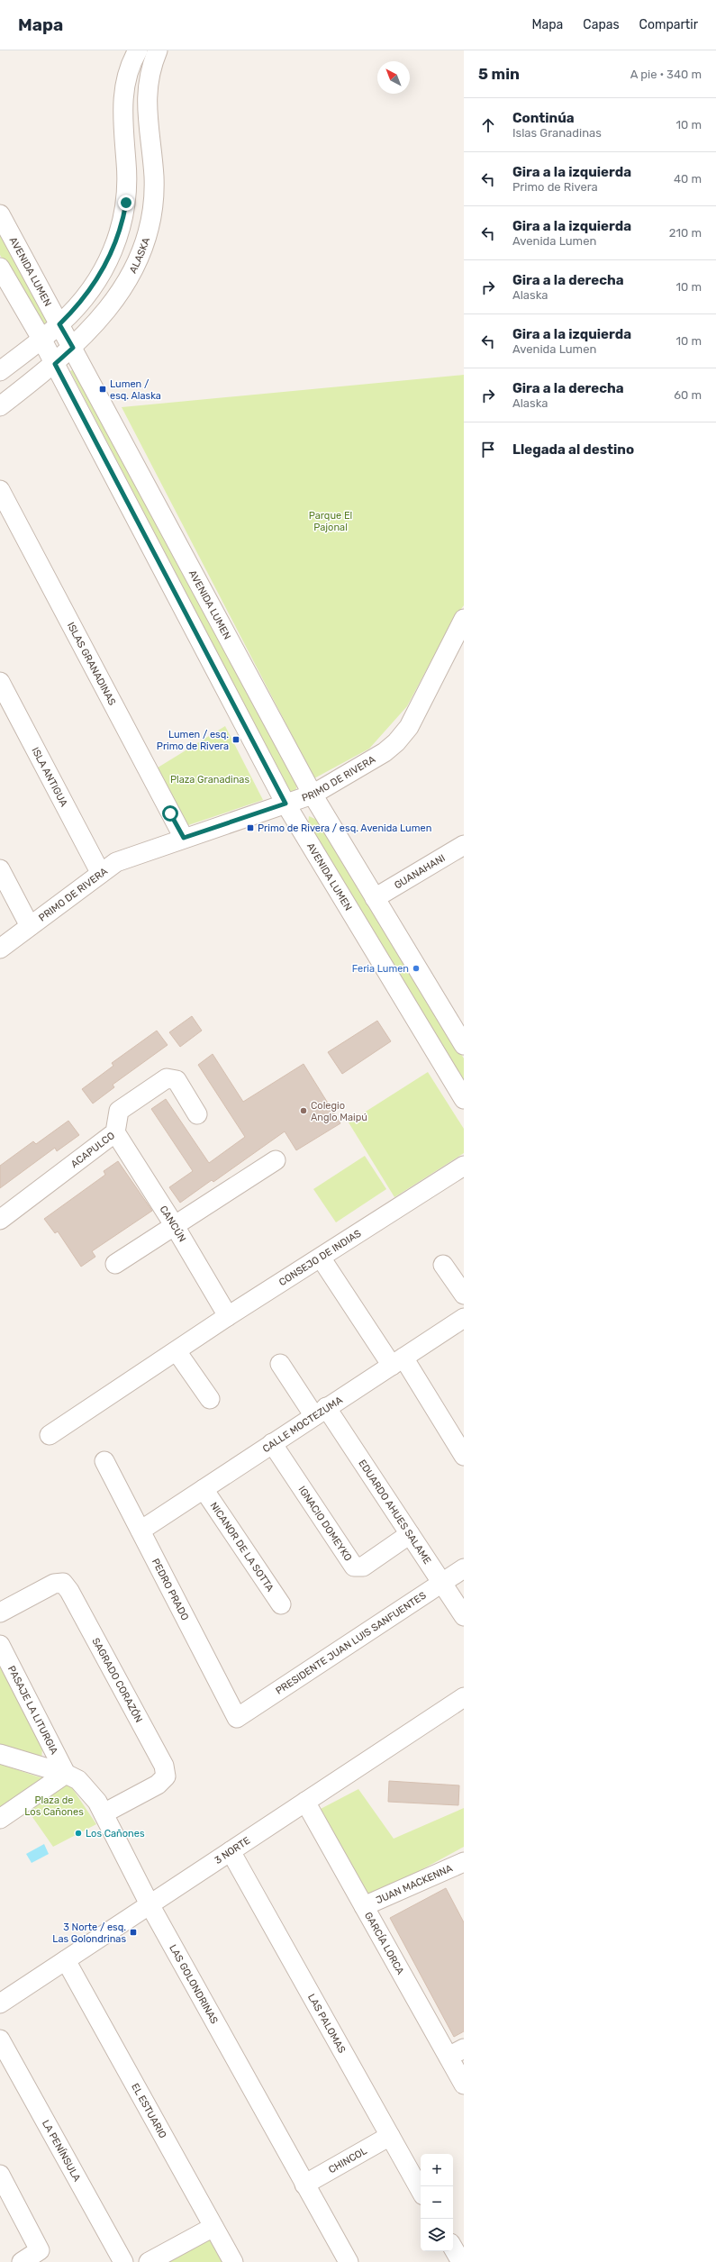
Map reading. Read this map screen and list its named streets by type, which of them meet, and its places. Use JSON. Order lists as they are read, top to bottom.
{
  "streets": {
    "street": [
      "ALASKA",
      "AVENIDA LUMEN",
      "ISLAS GRANADINAS",
      "ISLA ANTIGUA",
      "PRIMO DE RIVERA",
      "GUANAHANI",
      "ACAPULCO",
      "CANCÚN",
      "CONSEJO DE INDIAS",
      "CALLE MOCTEZUMA",
      "EDUARDO AHUES SALAME",
      "IGNACIO DOMEYKO",
      "NICANOR DE LA SOTTA",
      "PEDRO PRADO",
      "PRESIDENTE JUAN LUIS SANFUENTES",
      "SAGRADO CORAZÓN",
      "PASAJE LA LITURGIA",
      "3 NORTE",
      "JUAN MACKENNA",
      "GARCÍA LORCA",
      "LAS GOLONDRINAS",
      "LAS PALOMAS",
      "EL ESTUARIO",
      "LA PENÍNSULA",
      "CHINCOL"
    ]
  },
  "crossings": [
    ["ALASKA", "AVENIDA LUMEN"],
    ["AVENIDA LUMEN", "PRIMO DE RIVERA"],
    ["AVENIDA LUMEN", "GUANAHANI"],
    ["ISLAS GRANADINAS", "PRIMO DE RIVERA"],
    ["ISLA ANTIGUA", "PRIMO DE RIVERA"],
    ["ACAPULCO", "CANCÚN"],
    ["CANCÚN", "CONSEJO DE INDIAS"],
    ["CALLE MOCTEZUMA", "EDUARDO AHUES SALAME"],
    ["CALLE MOCTEZUMA", "IGNACIO DOMEYKO"],
    ["CALLE MOCTEZUMA", "NICANOR DE LA SOTTA"],
    ["CALLE MOCTEZUMA", "PEDRO PRADO"],
    ["EDUARDO AHUES SALAME", "IGNACIO DOMEYKO"],
    ["EDUARDO AHUES SALAME", "PRESIDENTE JUAN LUIS SANFUENTES"],
    ["PEDRO PRADO", "PRESIDENTE JUAN LUIS SANFUENTES"],
    ["SAGRADO CORAZÓN", "LAS GOLONDRINAS"],
    ["PASAJE LA LITURGIA", "LAS GOLONDRINAS"],
    ["3 NORTE", "GARCÍA LORCA"],
    ["3 NORTE", "LAS GOLONDRINAS"],
    ["3 NORTE", "LAS PALOMAS"],
    ["3 NORTE", "EL ESTUARIO"],
    ["JUAN MACKENNA", "GARCÍA LORCA"],
    ["LAS GOLONDRINAS", "CHINCOL"],
    ["LAS PALOMAS", "CHINCOL"]
  ],
  "parks": ["Parque El Pajonal", "Plaza Granadinas", "Plaza de Los Cañones"],
  "places": {
    "transit": [
      "Lumen / esq. Alaska",
      "Lumen / esq. Primo de Rivera",
      "Primo de Rivera / esq. Avenida Lumen",
      "3 Norte / esq. Las Golondrinas"
    ],
    "other": ["Feria Lumen", "Colegio Anglo Maipú", "Los Cañones"]
  },
  "north": "top left",
  "page": {
    "header": "Mapa",
    "nav": ["Mapa", "Capas", "Compartir"],
    "heading": ["5 min", "A pie · 340 m"],
    "list": [
      ["Continúa", "Islas Granadinas", "10 m"],
      ["Gira a la izquierda", "Primo de Rivera", "40 m"],
      ["Gira a la izquierda", "Avenida Lumen", "210 m"],
      ["Gira a la derecha", "Alaska", "10 m"],
      ["Gira a la izquierda", "Avenida Lumen", "10 m"],
      ["Gira a la derecha", "Alaska", "60 m"],
      "Llegada al destino"
    ],
    "map_buttons": ["+", "−"]
  }
}
